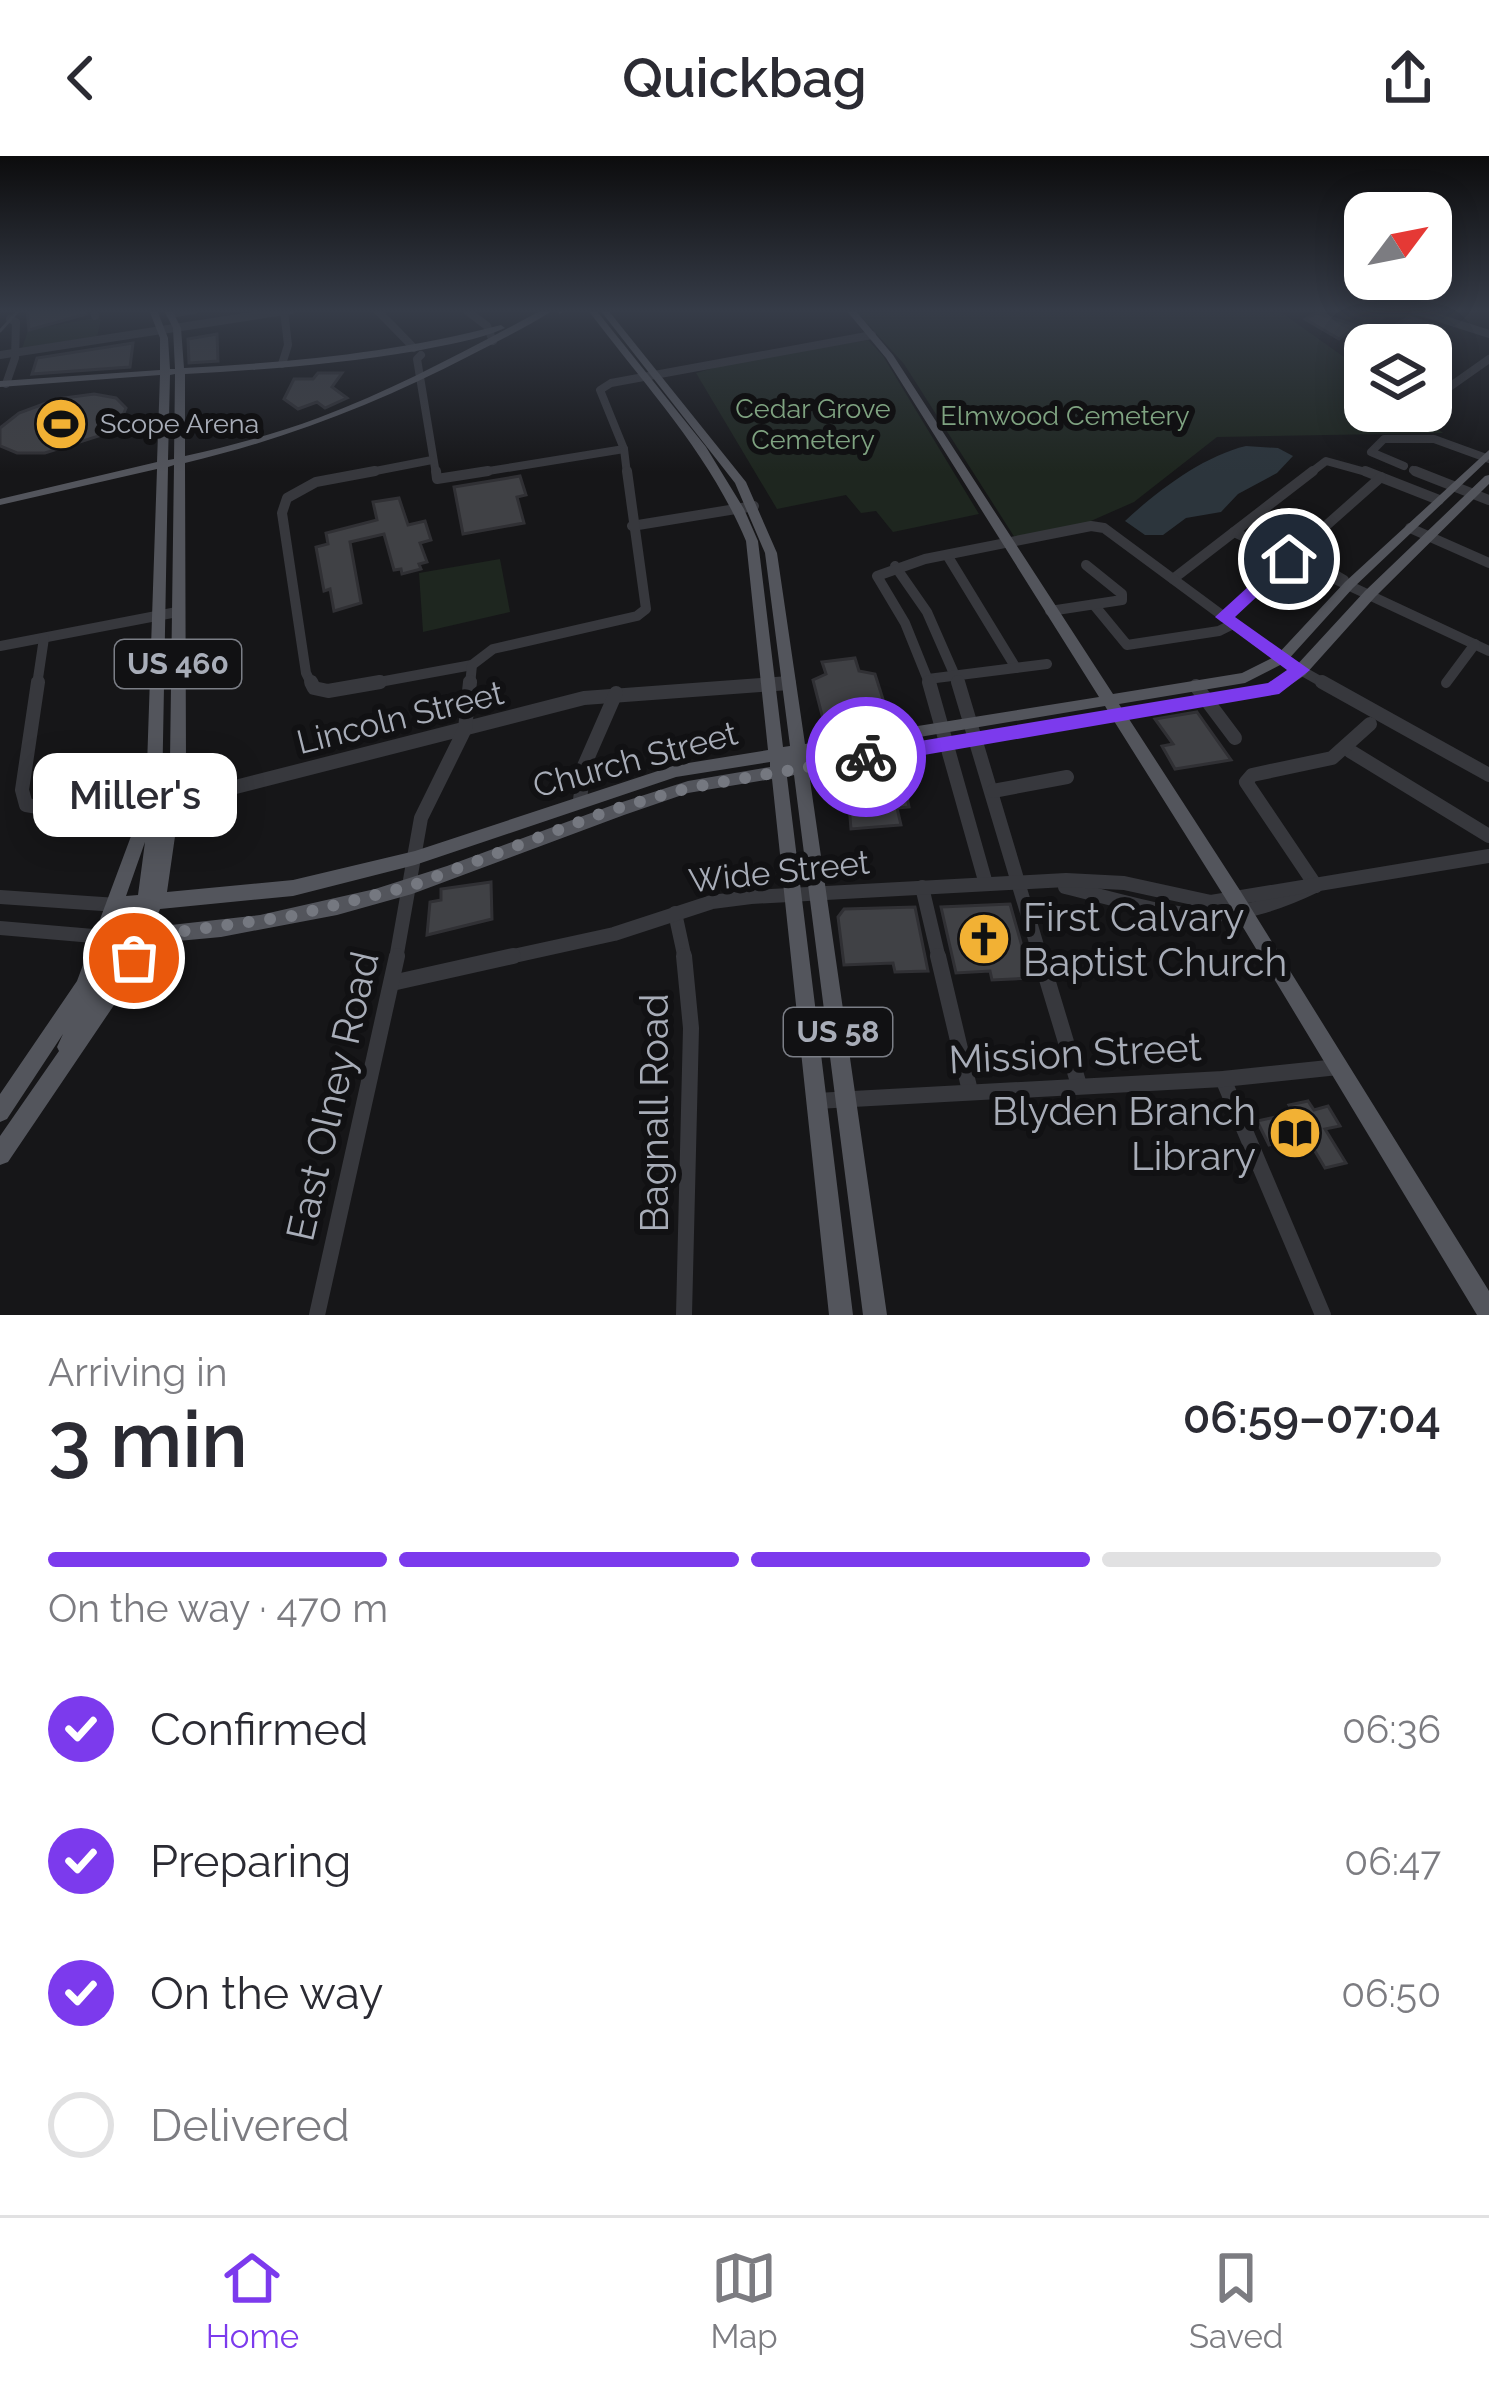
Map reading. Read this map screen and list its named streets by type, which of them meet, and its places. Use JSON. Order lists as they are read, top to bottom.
{
  "streets": {
    "main road": ["US 460", "Church Street", "US 58"],
    "street": [
      "Lincoln Street",
      "Wide Street",
      "Mission Street",
      "East Olney Road",
      "Bagnall Road"
    ]
  },
  "crossings": [
    ["US 460", "Lincoln Street"],
    ["US 460", "Church Street"],
    ["Lincoln Street", "US 58"],
    ["Lincoln Street", "East Olney Road"],
    ["Church Street", "US 58"],
    ["Church Street", "East Olney Road"],
    ["Wide Street", "US 58"],
    ["Wide Street", "East Olney Road"],
    ["Wide Street", "Bagnall Road"],
    ["US 58", "Mission Street"]
  ],
  "parks": ["Cedar Grove Cemetery", "Elmwood Cemetery"],
  "places": {
    "sports": ["Scope Arena"],
    "church": ["First Calvary Baptist Church"],
    "other": ["Miller's"],
    "library": ["Blyden Branch Library"]
  },
  "north": "top right",
  "page": {
    "header": "Quickbag",
    "bubble": "Miller's",
    "heading": ["3 min", "Arriving in", "06:59–07:04"],
    "bar": "On the way · 470 m",
    "list": [
      ["Confirmed", "06:36"],
      ["Preparing", "06:47"],
      ["On the way", "06:50"],
      "Delivered"
    ],
    "tabs": ["Home", "Map", "Saved"]
  }
}
